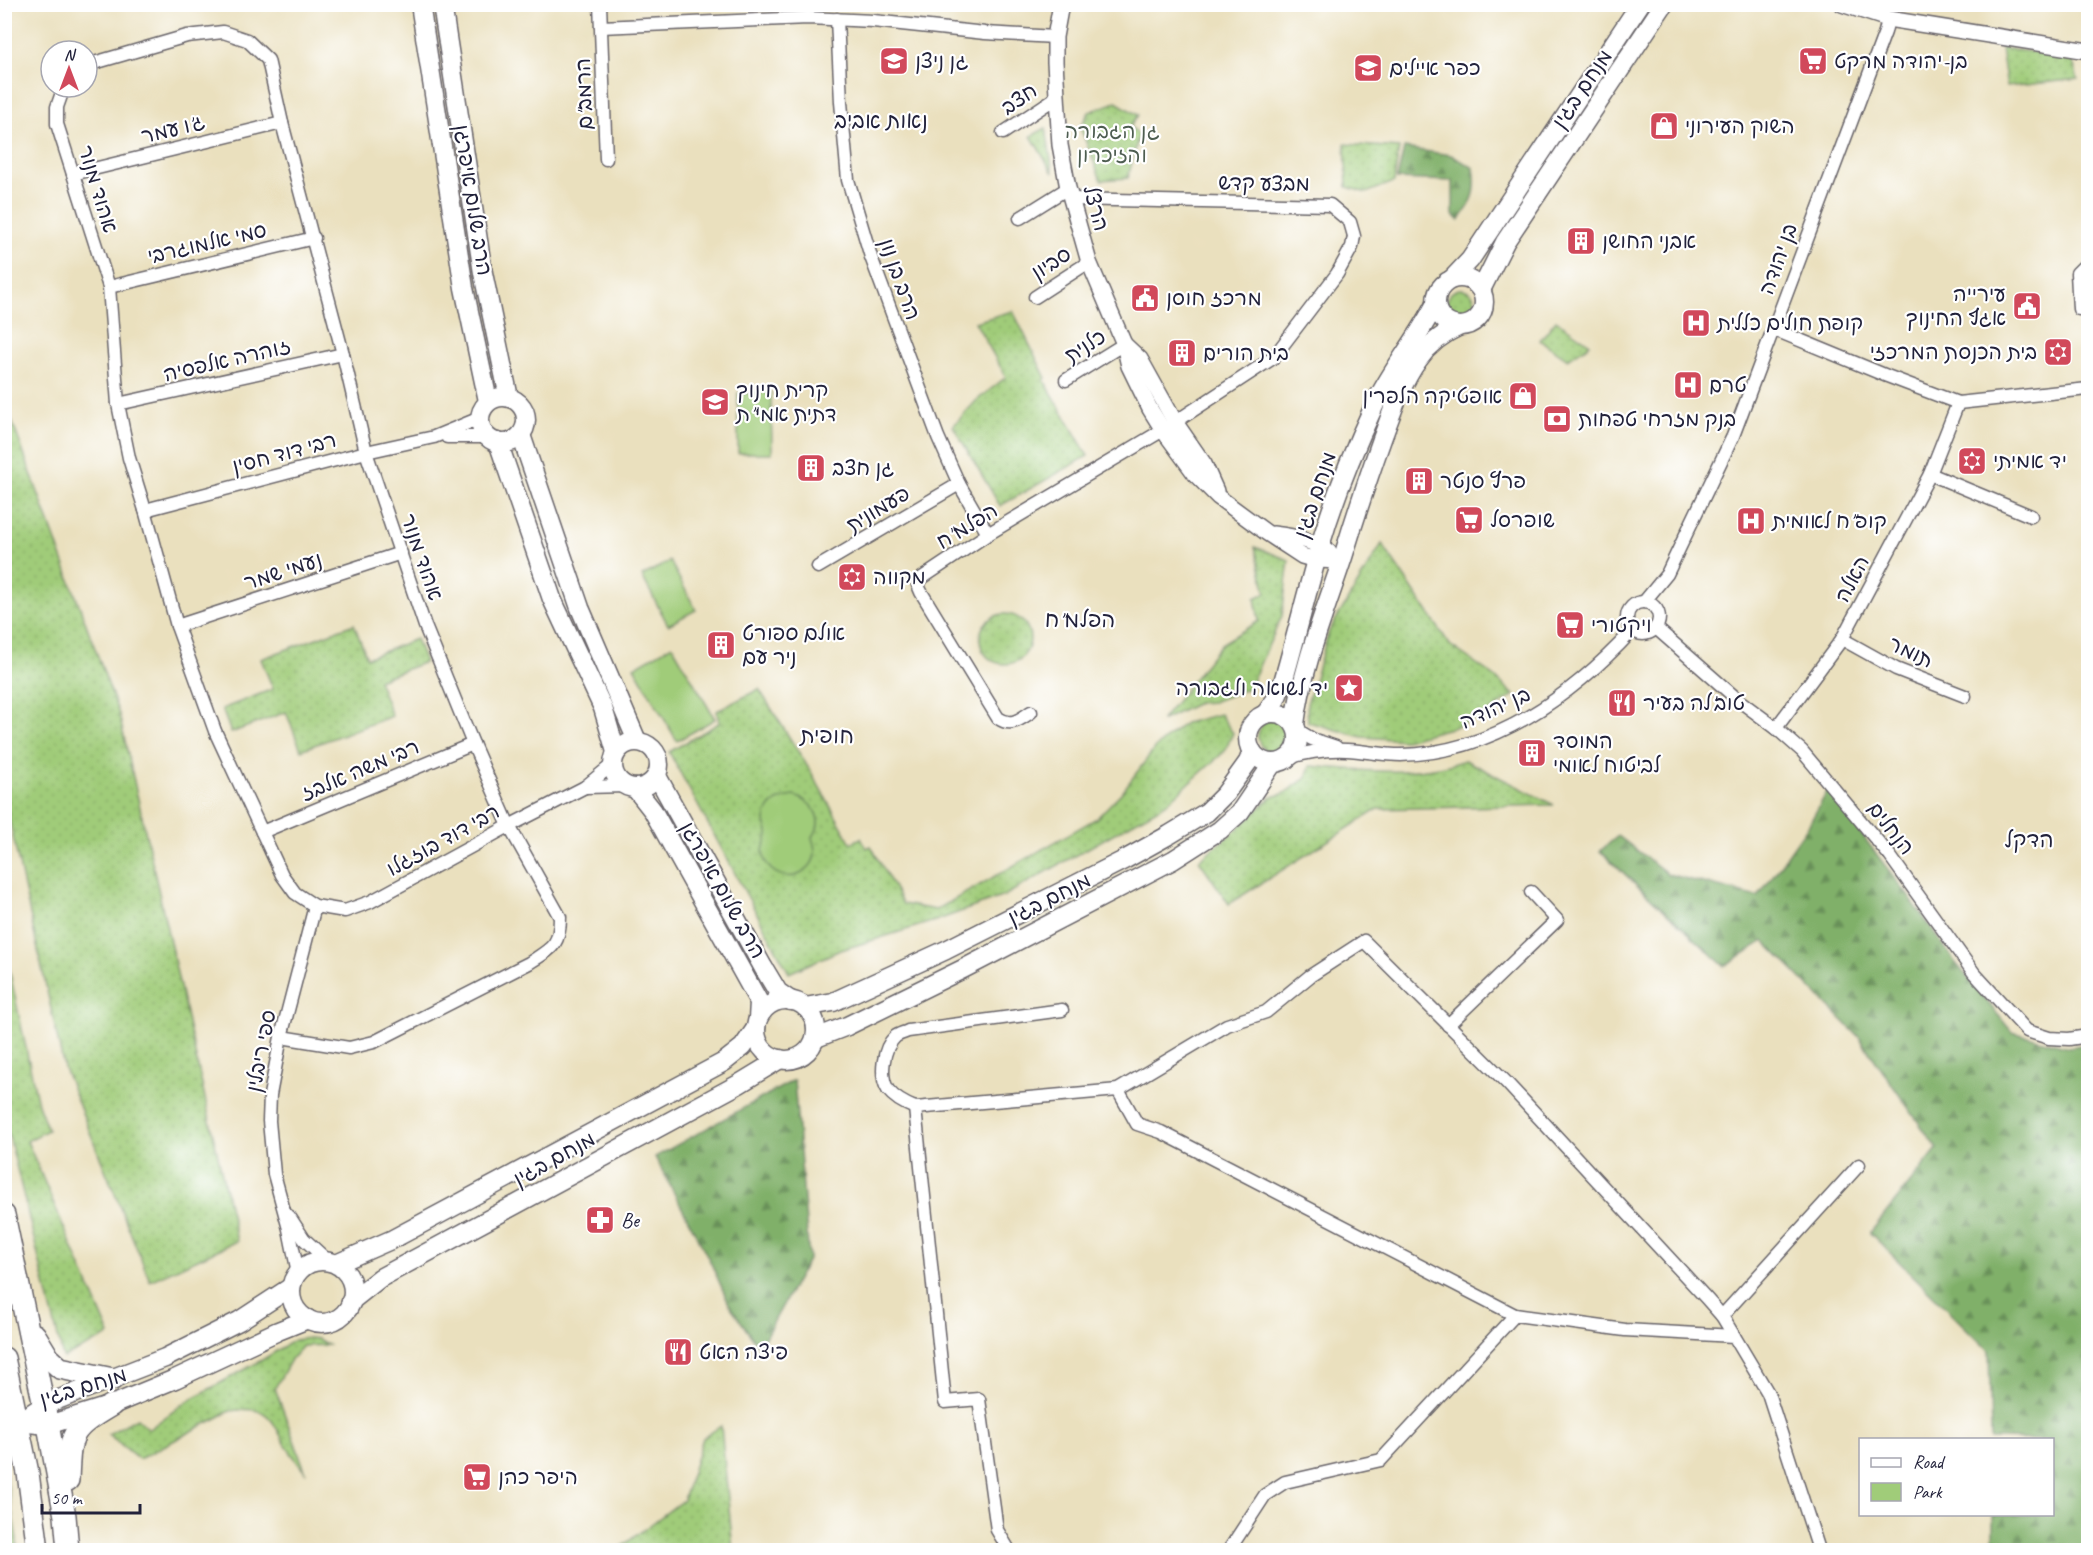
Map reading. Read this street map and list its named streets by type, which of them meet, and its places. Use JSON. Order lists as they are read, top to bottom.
{
  "streets": {
    "main road": ["מנחם בגין", "הרב שלום איפרגן"],
    "street": [
      "הרמב\"ם",
      "חצב",
      "ג'ו עמר",
      "מבצע קדש",
      "אהוד מנור",
      "הרצל",
      "סמי אלמוגרבי",
      "בן יהודה",
      "סביון",
      "הרב בן נון",
      "כלנית",
      "זוהרה אלפסיה",
      "רבי דוד חסין",
      "פעמונית",
      "הפלמ\"ח",
      "נעמי שמר",
      "האלה",
      "תומר",
      "רבי משה אלבז",
      "הנחלים",
      "רבי דוד בוזגלו",
      "ספי ריבלין"
    ]
  },
  "crossings": [
    ["מנחם בגין", "הרב שלום איפרגן"],
    ["מנחם בגין", "הרצל"],
    ["מנחם בגין", "בן יהודה"],
    ["מנחם בגין", "ספי ריבלין"],
    ["חצב", "הרצל"],
    ["ג'ו עמר", "אהוד מנור"],
    ["מבצע קדש", "הרצל"],
    ["מבצע קדש", "הפלמ\"ח"],
    ["אהוד מנור", "סמי אלמוגרבי"],
    ["אהוד מנור", "זוהרה אלפסיה"],
    ["אהוד מנור", "רבי דוד חסין"],
    ["אהוד מנור", "נעמי שמר"],
    ["אהוד מנור", "רבי משה אלבז"],
    ["אהוד מנור", "רבי דוד בוזגלו"],
    ["אהוד מנור", "ספי ריבלין"],
    ["הרב שלום איפרגן", "רבי דוד חסין"],
    ["הרב שלום איפרגן", "רבי דוד בוזגלו"],
    ["הרצל", "סביון"],
    ["הרצל", "כלנית"],
    ["הרצל", "הפלמ\"ח"],
    ["בן יהודה", "הנחלים"],
    ["הרב בן נון", "פעמונית"],
    ["הרב בן נון", "הפלמ\"ח"],
    ["האלה", "תומר"],
    ["האלה", "הנחלים"],
    ["רבי דוד בוזגלו", "ספי ריבלין"]
  ],
  "districts": [
    "נאות אביב",
    "הפלמ\"ח",
    "חופית",
    "הדקל"
  ],
  "parks": ["גן הגבורה והזיכרון"],
  "places": {
    "school or university": ["גן ניצן", "כפר איילים", "קרית חינוך דתית אמי\"ת"],
    "supermarket": [
      "בן-יהודה מרקט",
      "שופרסל",
      "ויקטורי",
      "היפר כהן"
    ],
    "shop": ["השוק העירוני", "אופטיקה הלפרין"],
    "building": [
      "אבני החושן",
      "בית הורים",
      "גן חצב",
      "פרץ סנטר",
      "אולם ספורט ניר עם",
      "המוסד לביטוח לאומי"
    ],
    "public building": ["מרכז חוסן", "עירייה אגף החינוך"],
    "hospital": ["קופת חולים כללית", "טרם", "קופ\"ח לאומית"],
    "synagogue": ["בית הכנסת המרכזי", "יד אמיתי", "מקווה"],
    "bank": ["בנק מזרחי טפחות"],
    "place": ["יד לשואה ולגבורה"],
    "restaurant": ["טוב'לה בעיר", "פיצה האט"],
    "pharmacy": ["Be"]
  },
  "legend": ["Road", "Park"],
  "scale_bar": "50 m",
  "north": "top"
}
